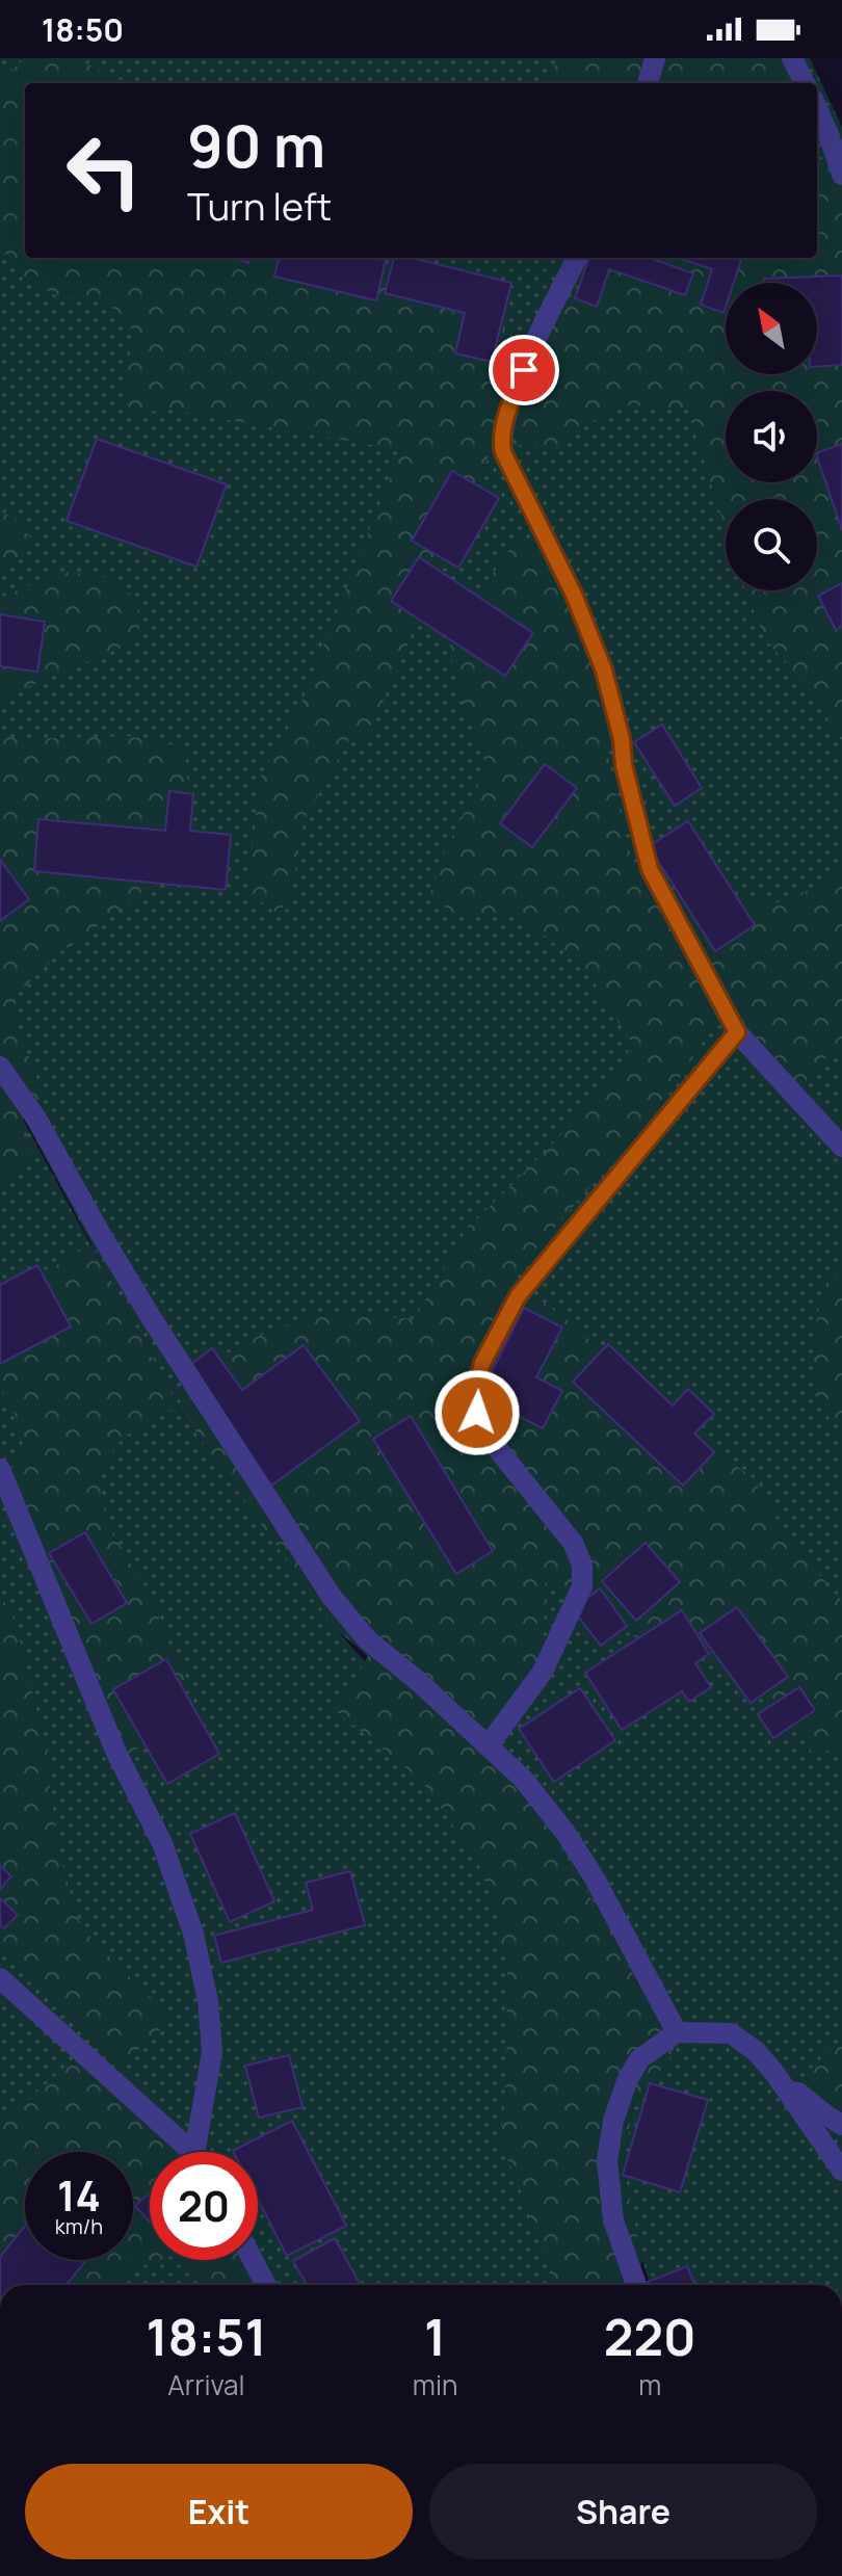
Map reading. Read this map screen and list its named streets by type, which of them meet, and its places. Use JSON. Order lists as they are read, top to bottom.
{
  "north": "top left",
  "page": {
    "status": "18:50",
    "turn": ["90 m", "Turn left"],
    "speed": "14 km/h",
    "limit": "20",
    "eta": [
      "18:51",
      "Arrival",
      "1",
      "min",
      "220",
      "m"
    ],
    "buttons": ["Exit", "Share"]
  }
}
